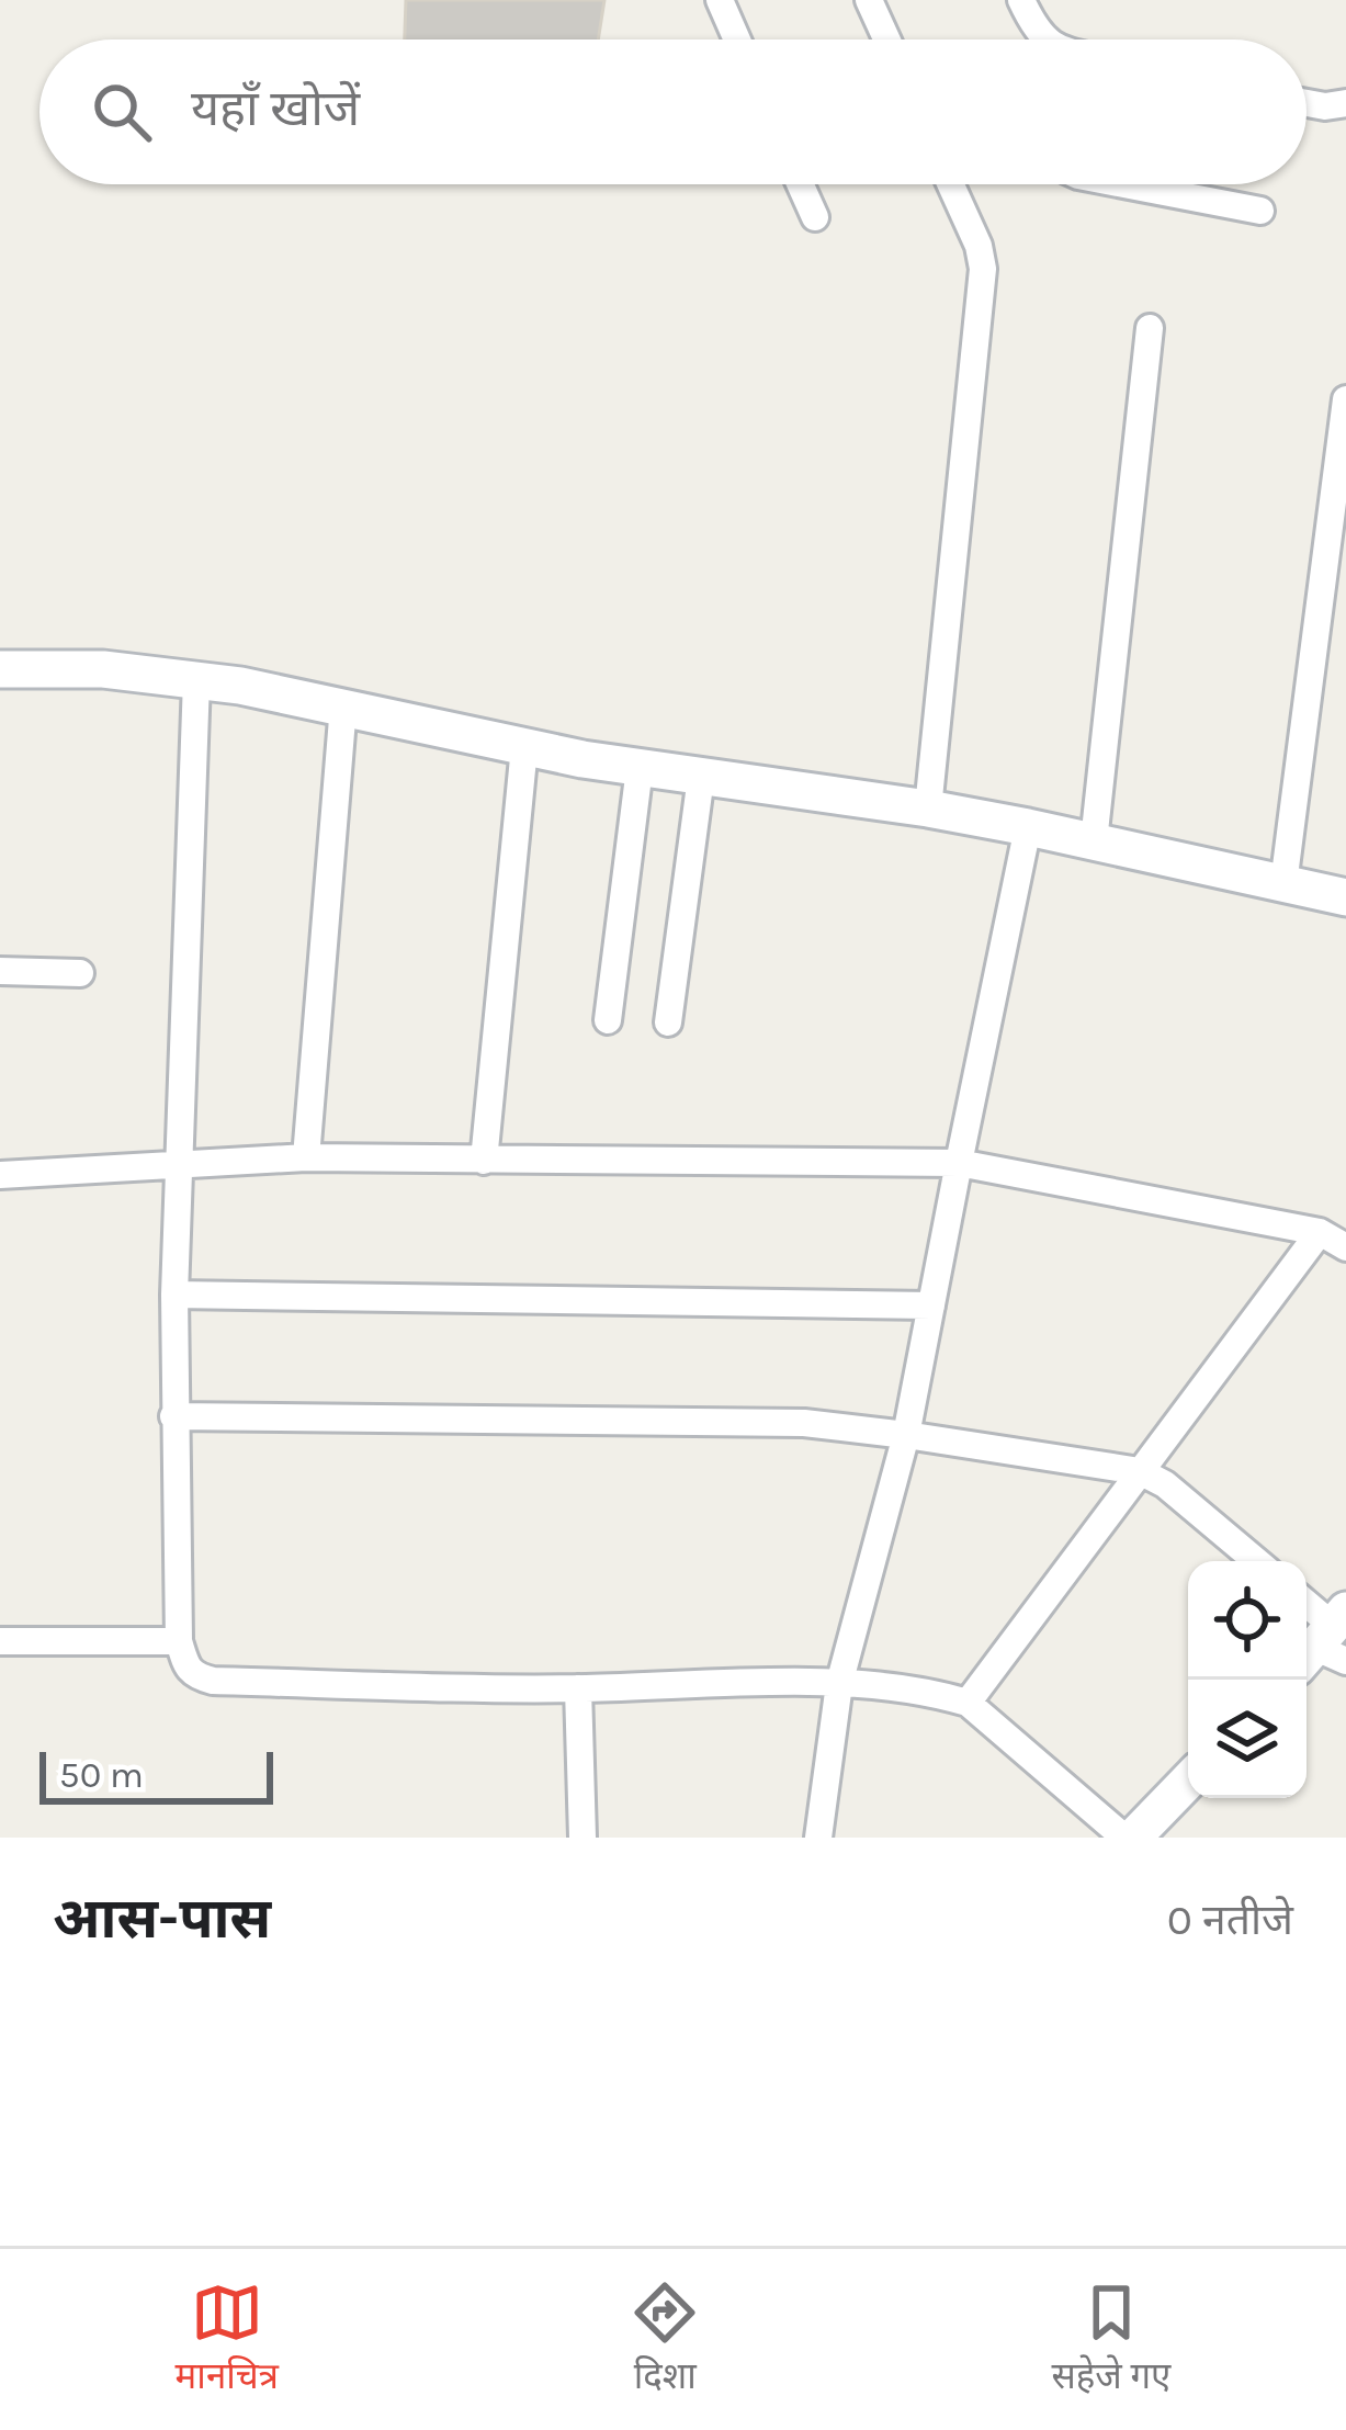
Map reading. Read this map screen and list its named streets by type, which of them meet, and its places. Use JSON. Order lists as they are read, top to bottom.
{
  "scale_bar": "50 m",
  "page": {
    "search": "यहाँ खोजें",
    "scale": "50 m",
    "heading": ["आस-पास", "0 नतीजे"],
    "nav": ["मानचित्र", "दिशा", "सहेजे गए"]
  }
}
